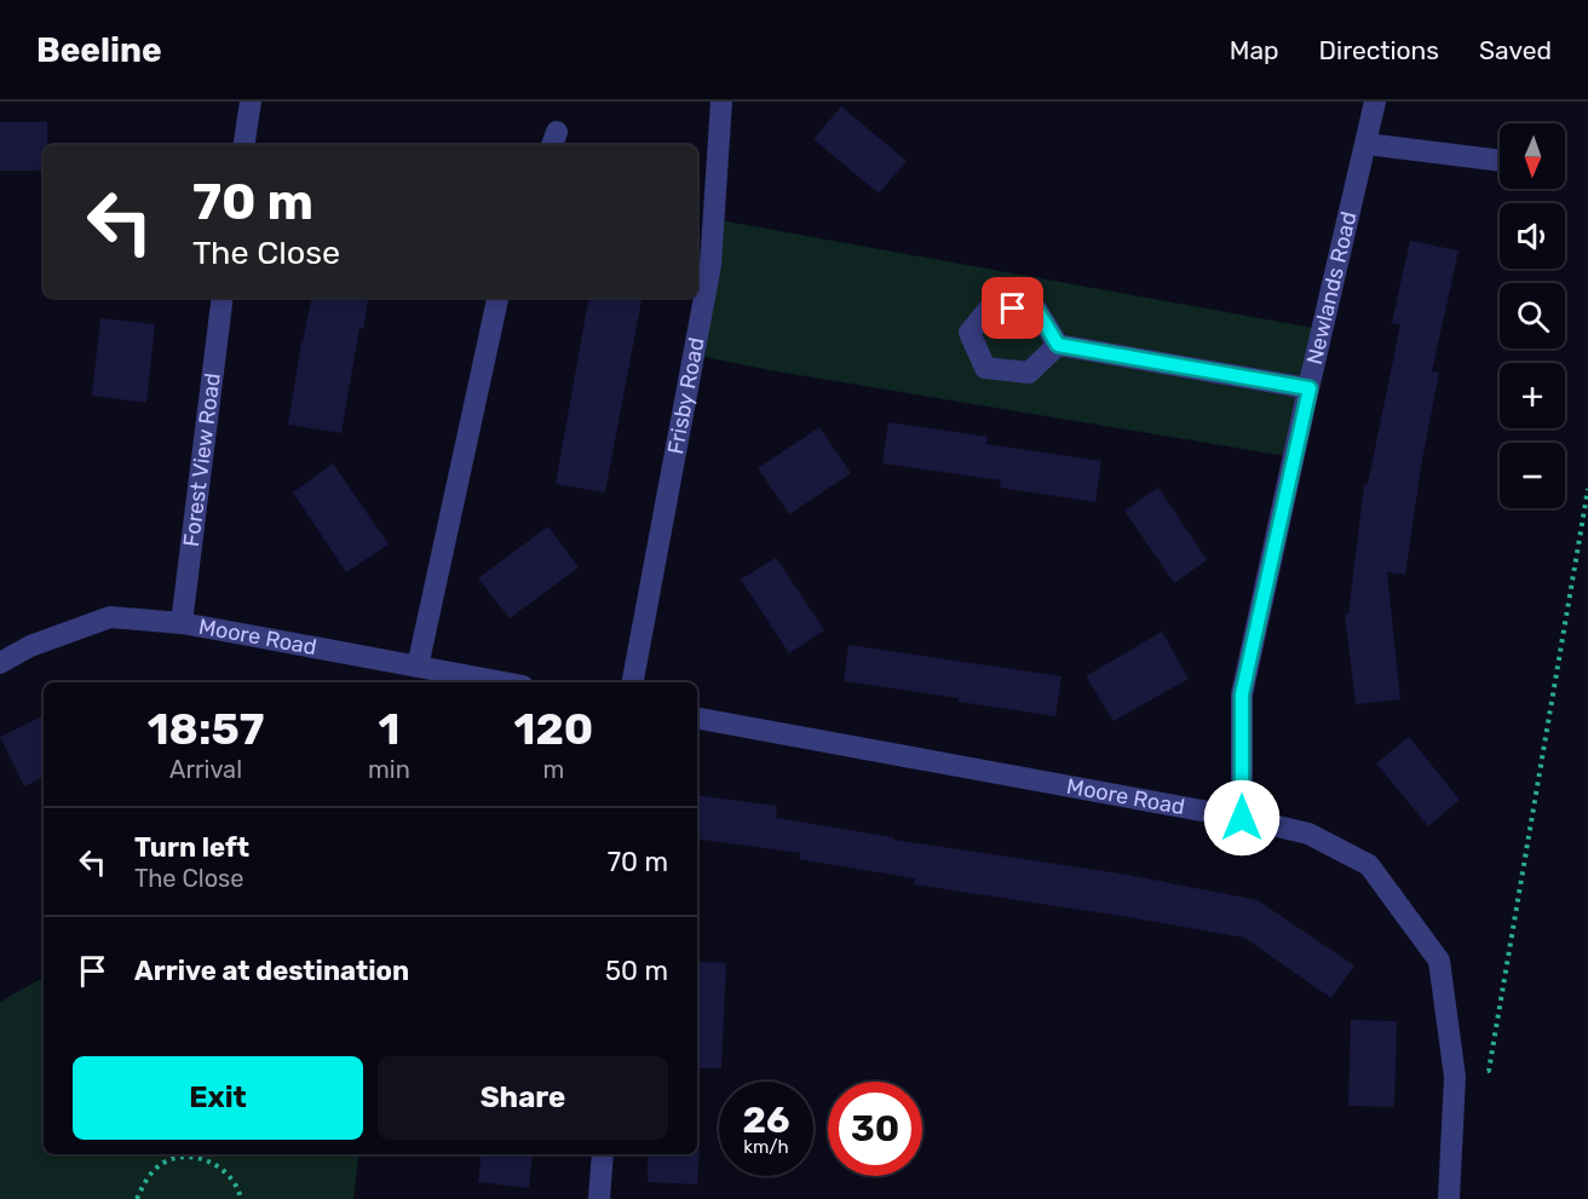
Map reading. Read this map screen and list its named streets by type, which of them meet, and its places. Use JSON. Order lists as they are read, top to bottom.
{
  "streets": {
    "street": [
      "Newlands Road",
      "Frisby Road",
      "Forest View Road",
      "Moore Road"
    ]
  },
  "crossings": [
    ["Newlands Road", "Moore Road"],
    ["Forest View Road", "Moore Road"]
  ],
  "north": "bottom",
  "page": {
    "header": "Beeline",
    "nav": ["Map", "Directions", "Saved"],
    "map_buttons": ["+", "−"],
    "turn": ["70 m", "The Close"],
    "eta": [
      "18:57",
      "Arrival",
      "1",
      "min",
      "120",
      "m"
    ],
    "list": [
      {
        "name": "Turn left",
        "note": "The Close",
        "value": "70 m"
      },
      {
        "name": "Arrive at destination",
        "value": "50 m"
      }
    ],
    "buttons": ["Exit", "Share"],
    "speed": "26 km/h",
    "limit": "30"
  }
}
